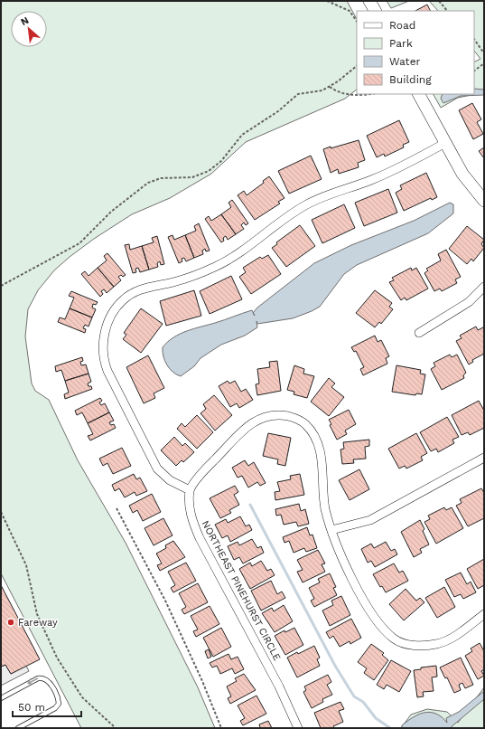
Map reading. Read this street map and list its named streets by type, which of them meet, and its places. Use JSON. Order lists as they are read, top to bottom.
{
  "streets": {
    "street": ["NORTHEAST PINEHURST CIRCLE"]
  },
  "places": ["Fareway"],
  "legend": [
    "Road",
    "Park",
    "Water",
    "Building"
  ],
  "scale_bar": "50 m",
  "north": "top left"
}
